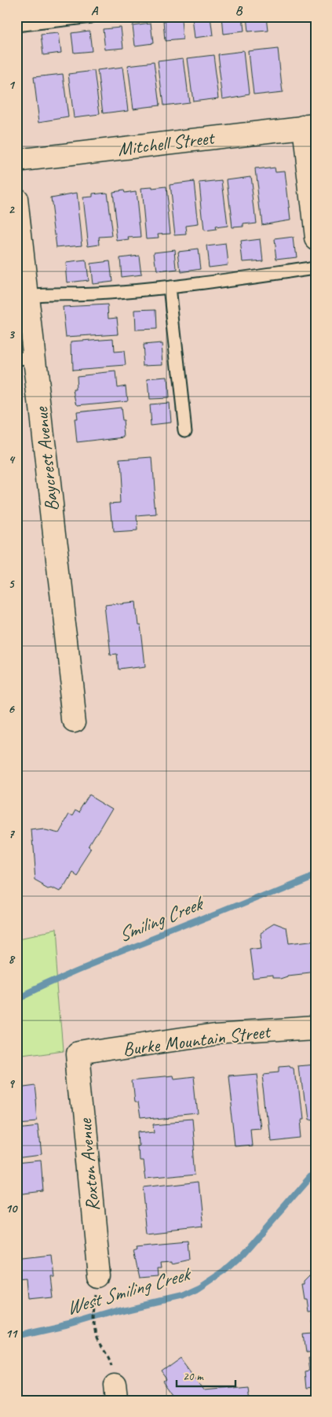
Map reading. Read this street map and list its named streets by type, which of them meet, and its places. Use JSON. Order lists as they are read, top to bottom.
{
  "streets": {
    "street": [
      "Mitchell Street",
      "Baycrest Avenue",
      "Burke Mountain Street",
      "Roxton Avenue"
    ]
  },
  "crossings": [
    ["Burke Mountain Street", "Roxton Avenue"]
  ],
  "water": ["Smiling Creek", "West Smiling Creek"],
  "scale_bar": "20 m",
  "grid": {
    "columns": ["A", "B"],
    "rows": [
      "1",
      "2",
      "3",
      "4",
      "5",
      "6",
      "7",
      "8",
      "9",
      "10",
      "11"
    ]
  }
}
